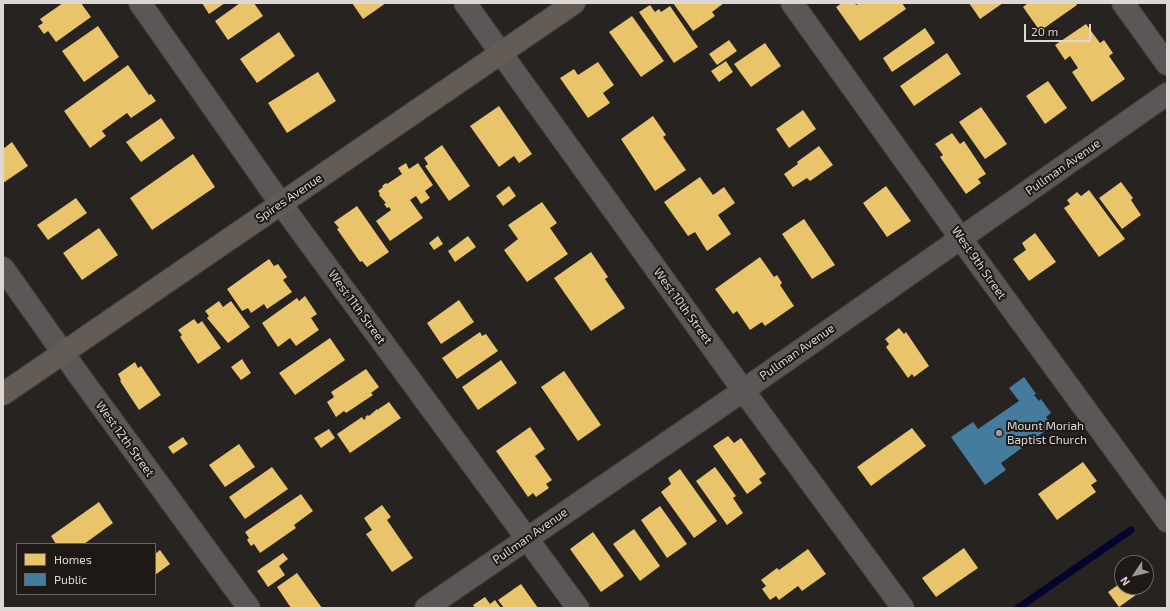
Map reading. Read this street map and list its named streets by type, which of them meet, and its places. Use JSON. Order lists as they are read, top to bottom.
{
  "streets": {
    "main road": ["Spires Avenue"],
    "street": [
      "Pullman Avenue",
      "West 9th Street",
      "West 10th Street",
      "West 11th Street",
      "West 12th Street"
    ]
  },
  "crossings": [
    ["Pullman Avenue", "West 9th Street"],
    ["Pullman Avenue", "West 10th Street"],
    ["Pullman Avenue", "West 11th Street"],
    ["Spires Avenue", "West 10th Street"],
    ["Spires Avenue", "West 11th Street"],
    ["Spires Avenue", "West 12th Street"]
  ],
  "places": ["Mount Moriah Baptist Church"],
  "legend": ["Homes", "Public"],
  "scale_bar": "20 m",
  "north": "bottom left"
}
